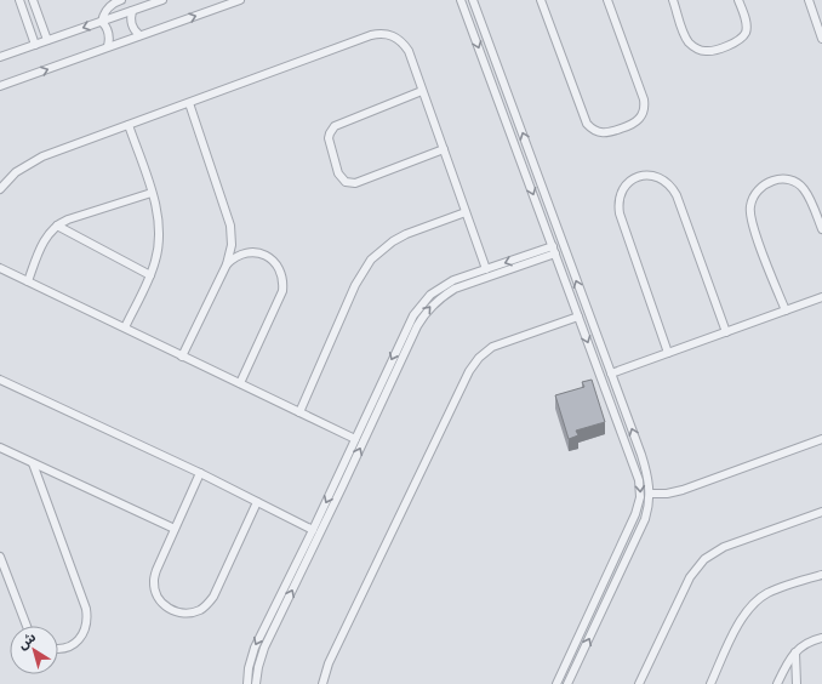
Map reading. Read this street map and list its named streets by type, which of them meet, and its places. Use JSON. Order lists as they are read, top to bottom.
{
  "north": "top left"
}
